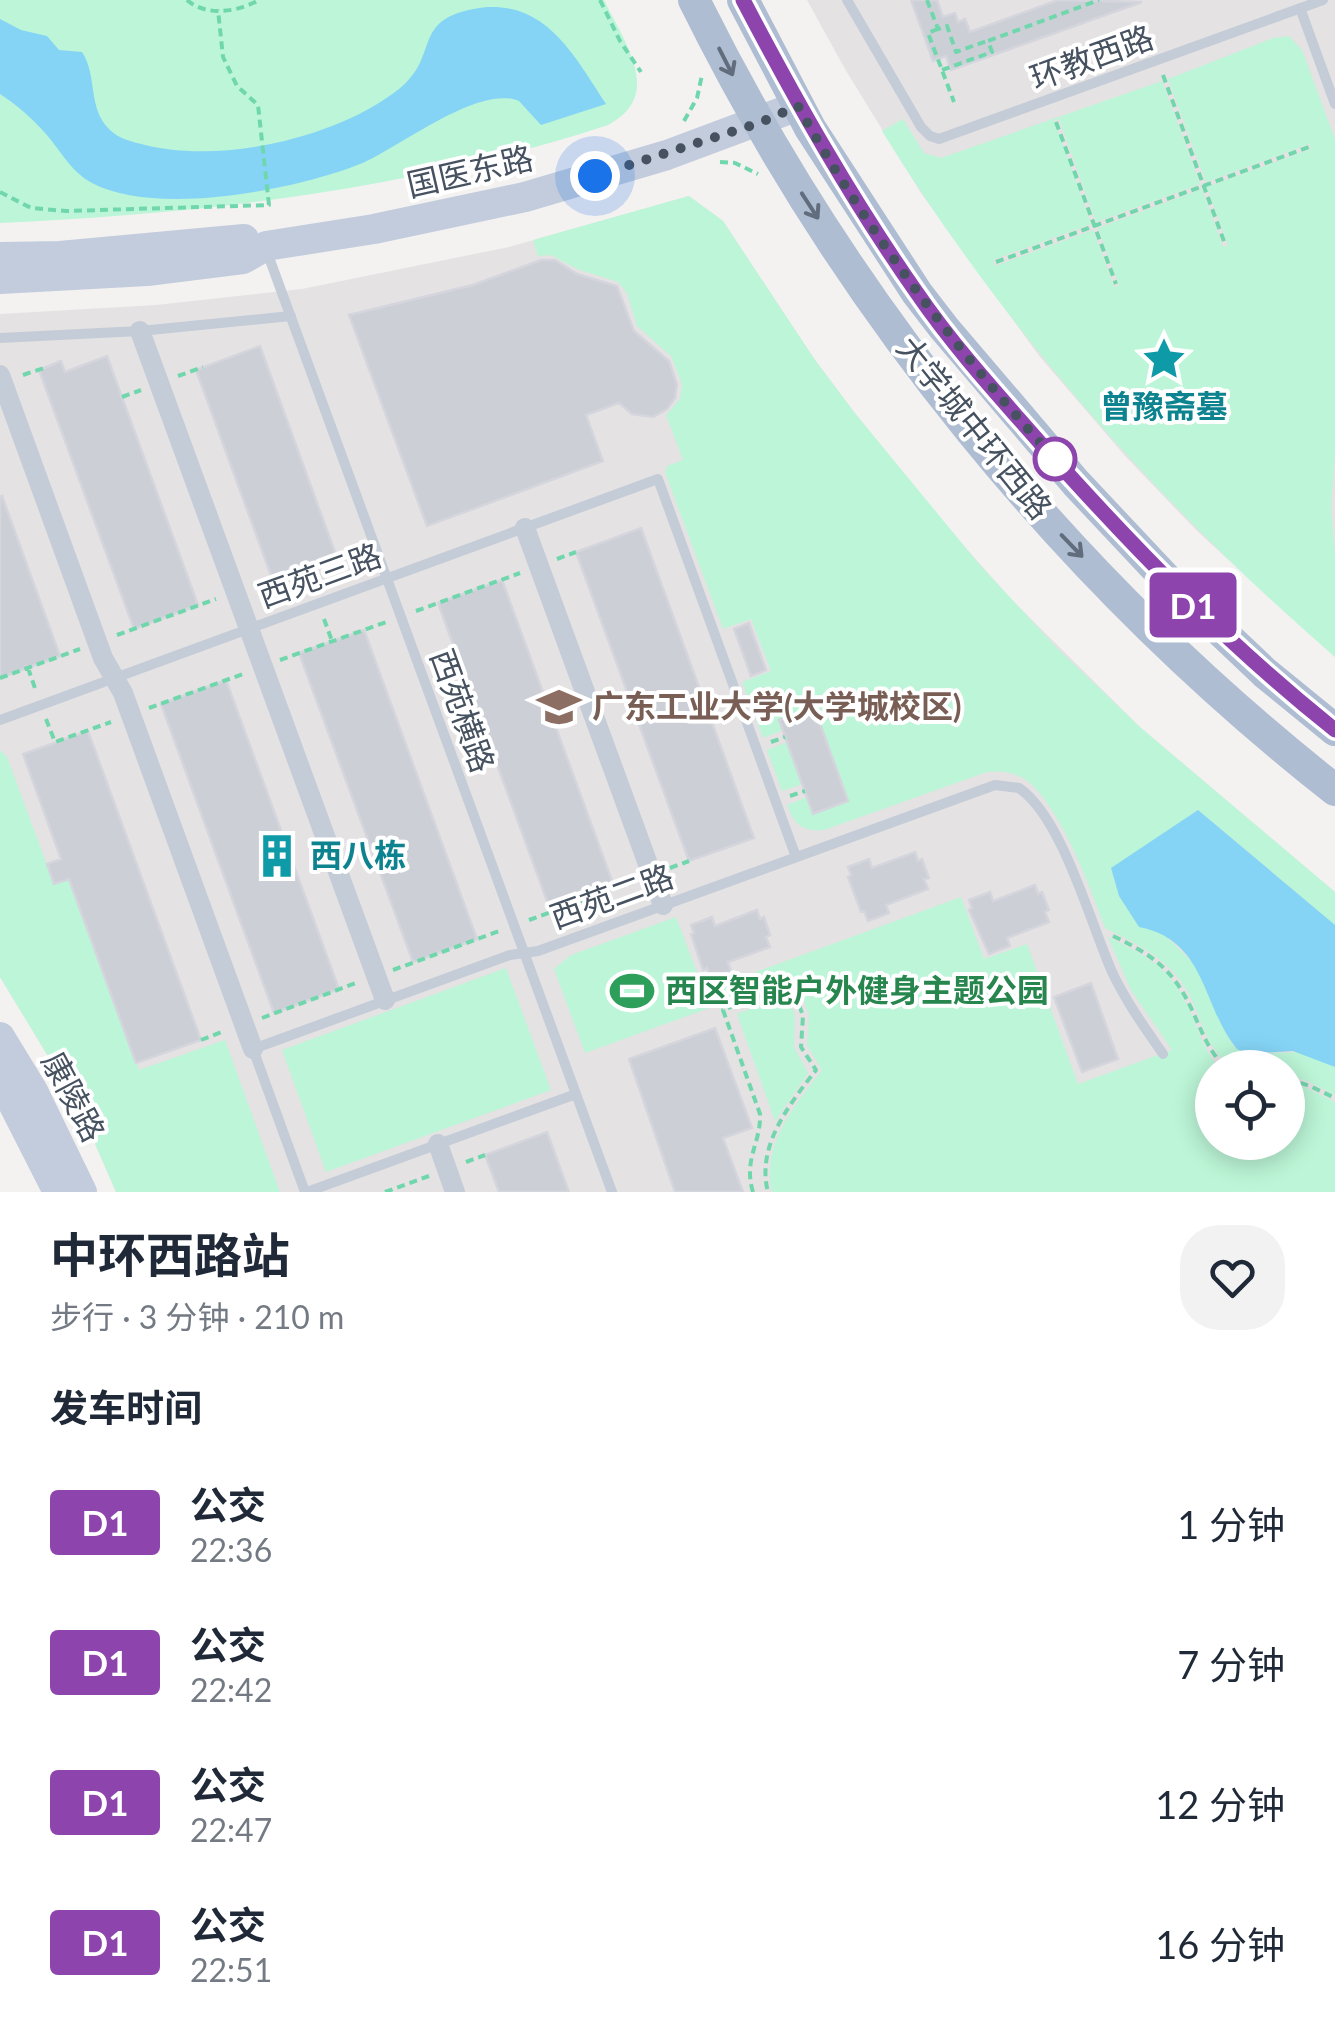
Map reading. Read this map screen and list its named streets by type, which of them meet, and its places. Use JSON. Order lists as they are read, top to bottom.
{
  "streets": {
    "main road": ["国医东路", "大学城中环西路", "康陵路"],
    "lane": [
      "环教西路",
      "西苑三路",
      "西苑横路",
      "西苑二路"
    ]
  },
  "crossings": [
    ["国医东路", "大学城中环西路"],
    ["国医东路", "西苑横路"],
    ["西苑三路", "西苑横路"],
    ["西苑三路", "西苑二路"],
    ["西苑横路", "西苑二路"]
  ],
  "places": {
    "place": ["曾豫斋墓"],
    "school or university": ["广东工业大学(大学城校区)"],
    "building": ["西八栋"],
    "sports": ["西区智能户外健身主题公园"]
  },
  "lines": ["bus line D1"],
  "page": {
    "on_map": "D1",
    "heading": [
      ["中环西路站", "步行 · 3 分钟 · 210 m"],
      "发车时间"
    ],
    "list": [
      {
        "mark": "D1",
        "name": "公交",
        "note": "22:36",
        "value": "1 分钟"
      },
      {
        "mark": "D1",
        "name": "公交",
        "note": "22:42",
        "value": "7 分钟"
      },
      {
        "mark": "D1",
        "name": "公交",
        "note": "22:47",
        "value": "12 分钟"
      },
      {
        "mark": "D1",
        "name": "公交",
        "note": "22:51",
        "value": "16 分钟"
      }
    ]
  }
}
